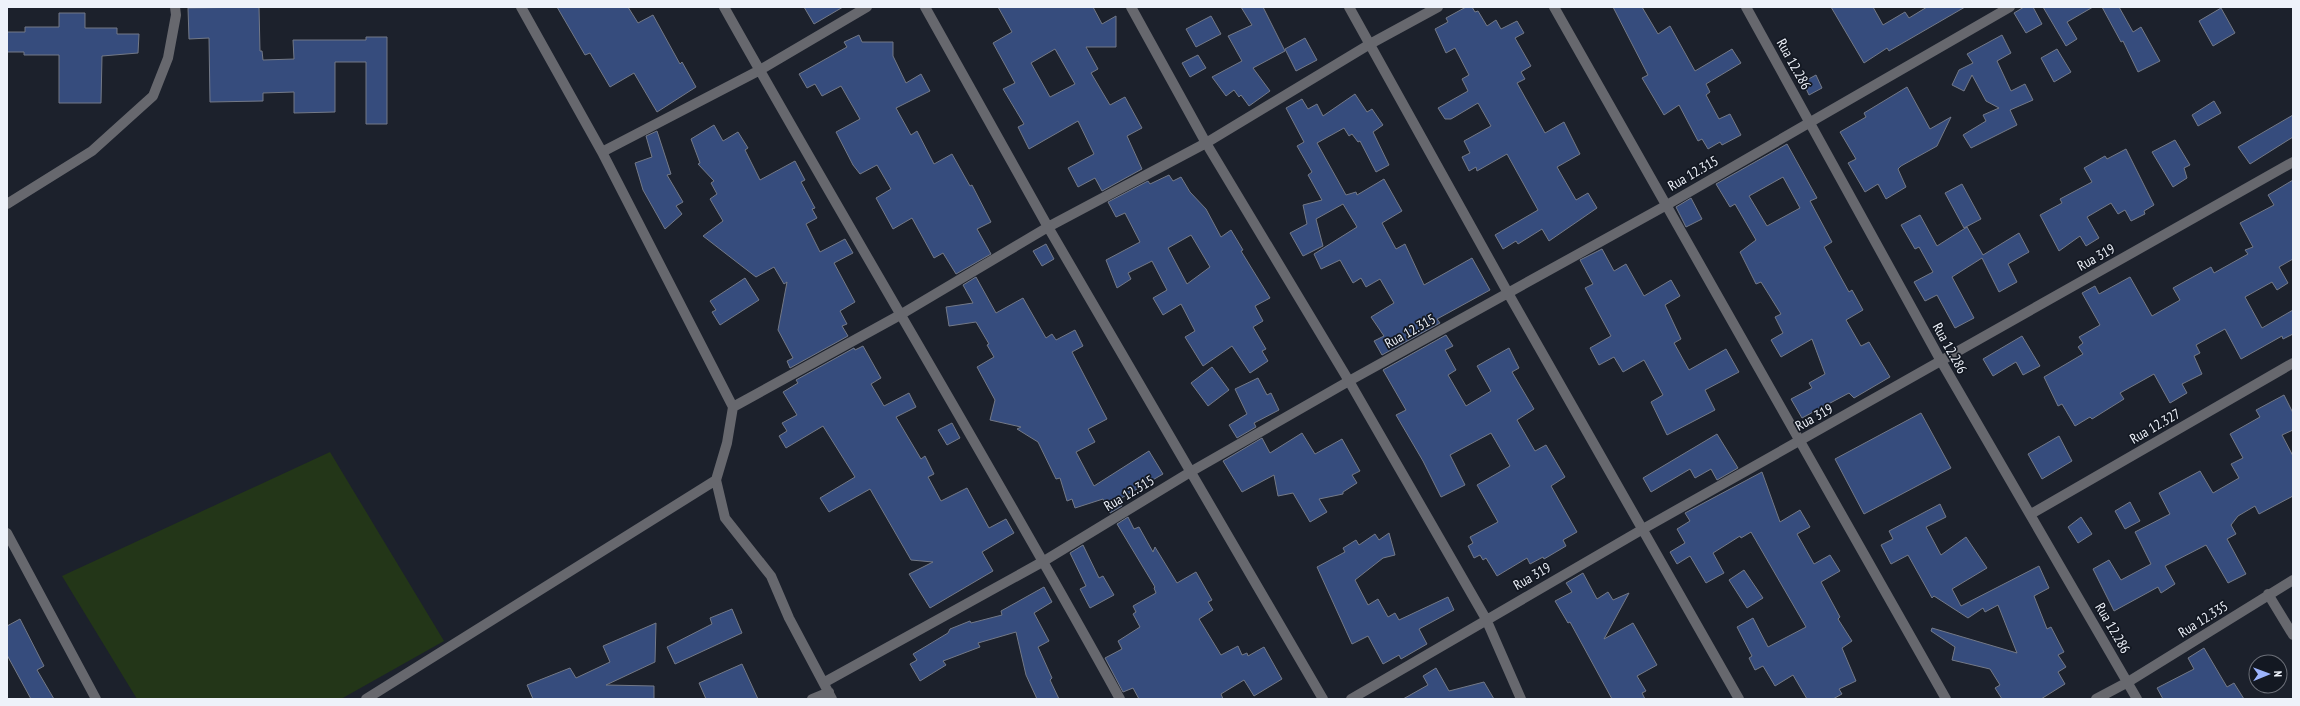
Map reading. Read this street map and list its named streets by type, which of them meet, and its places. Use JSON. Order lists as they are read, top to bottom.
{
  "streets": {
    "street": [
      "Rua 12.286",
      "Rua 12.315",
      "Rua 319",
      "Rua 12.327",
      "Rua 12.335"
    ]
  },
  "crossings": [
    ["Rua 12.286", "Rua 12.315"],
    ["Rua 12.286", "Rua 319"],
    ["Rua 12.286", "Rua 12.327"],
    ["Rua 12.286", "Rua 12.335"]
  ],
  "north": "right"
}
